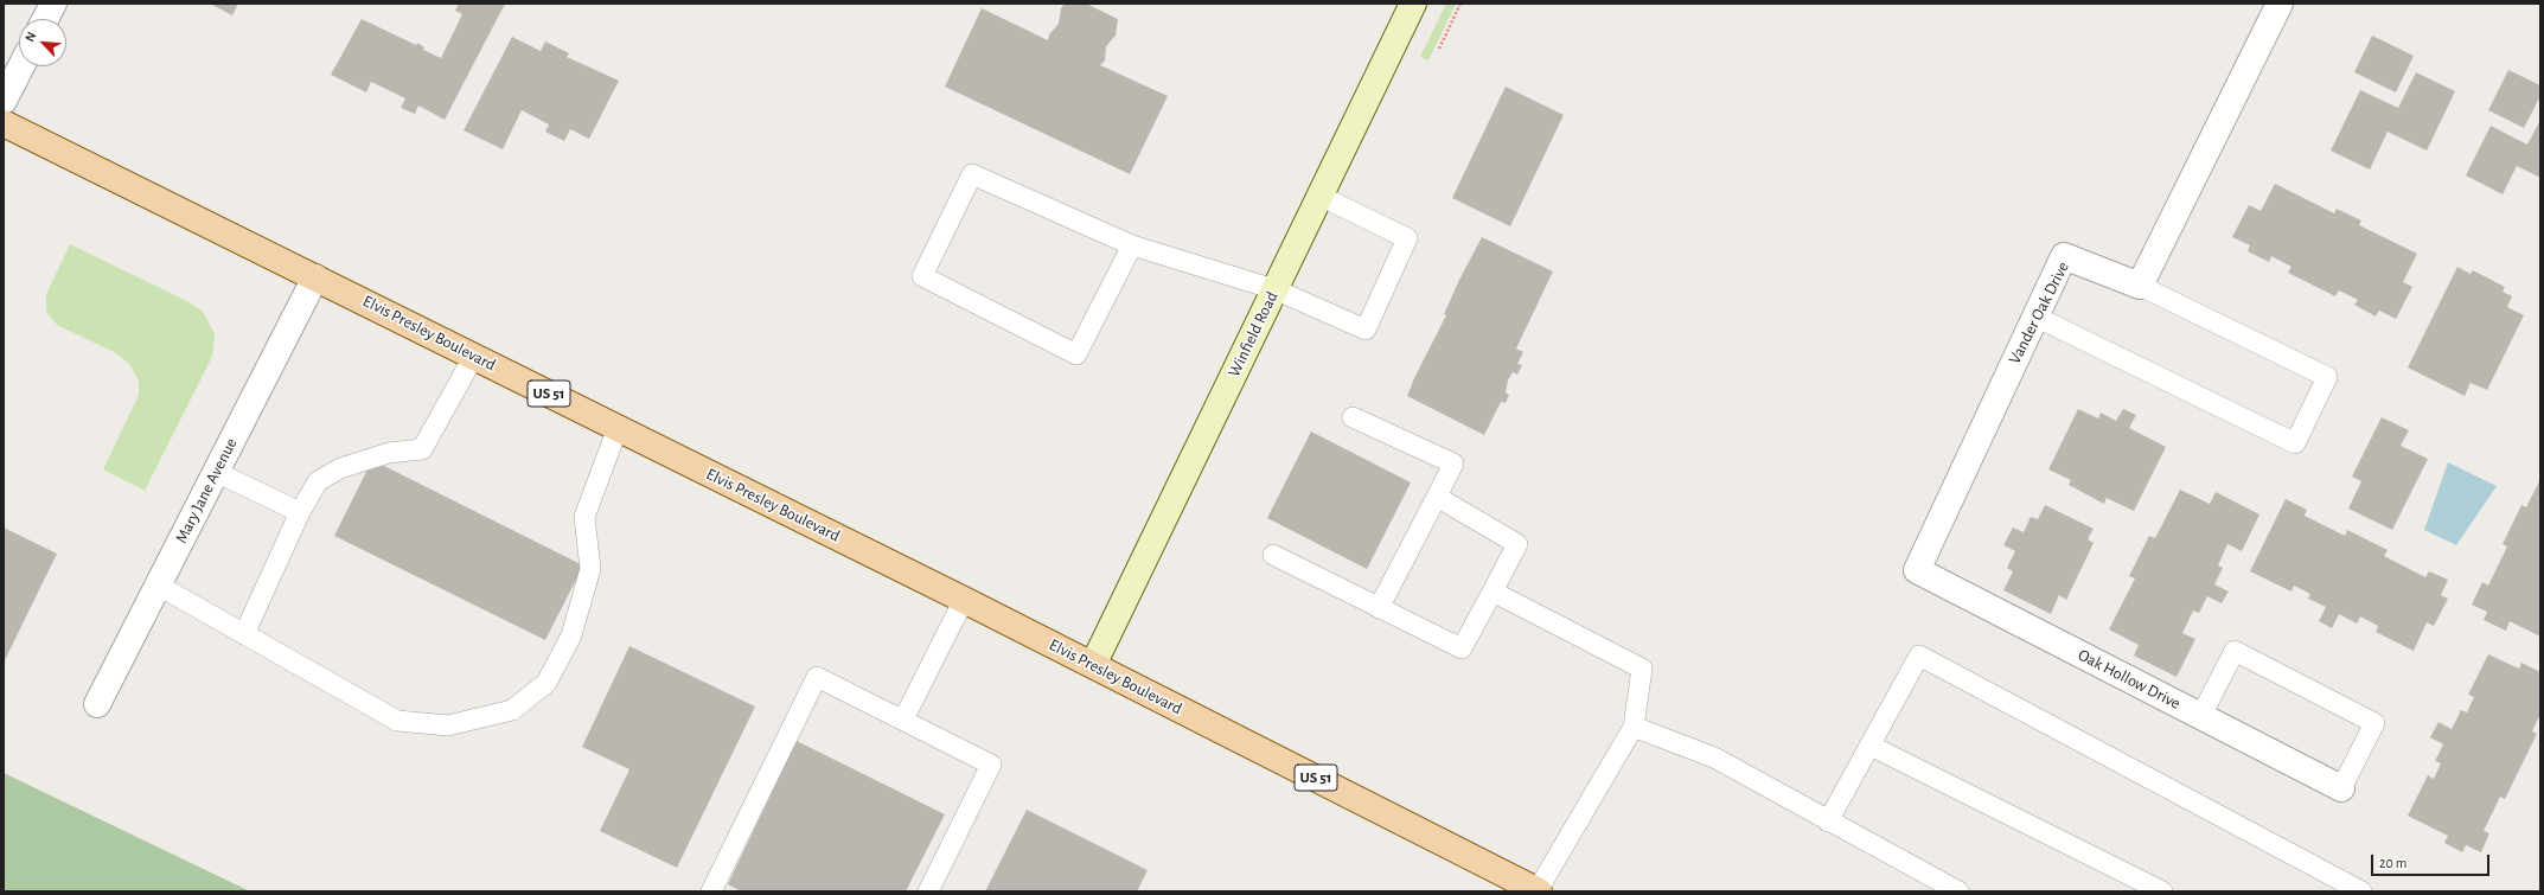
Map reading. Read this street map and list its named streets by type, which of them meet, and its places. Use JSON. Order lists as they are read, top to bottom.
{
  "streets": {
    "main road": ["Elvis Presley Boulevard", "US 51"],
    "street": [
      "Vander Oak Drive",
      "Winfield Road",
      "Mary Jane Avenue",
      "Oak Hollow Drive"
    ]
  },
  "crossings": [
    ["Vander Oak Drive", "Oak Hollow Drive"],
    ["Elvis Presley Boulevard", "Winfield Road"],
    ["Elvis Presley Boulevard", "Mary Jane Avenue"]
  ],
  "scale_bar": "20 m",
  "north": "top left"
}
